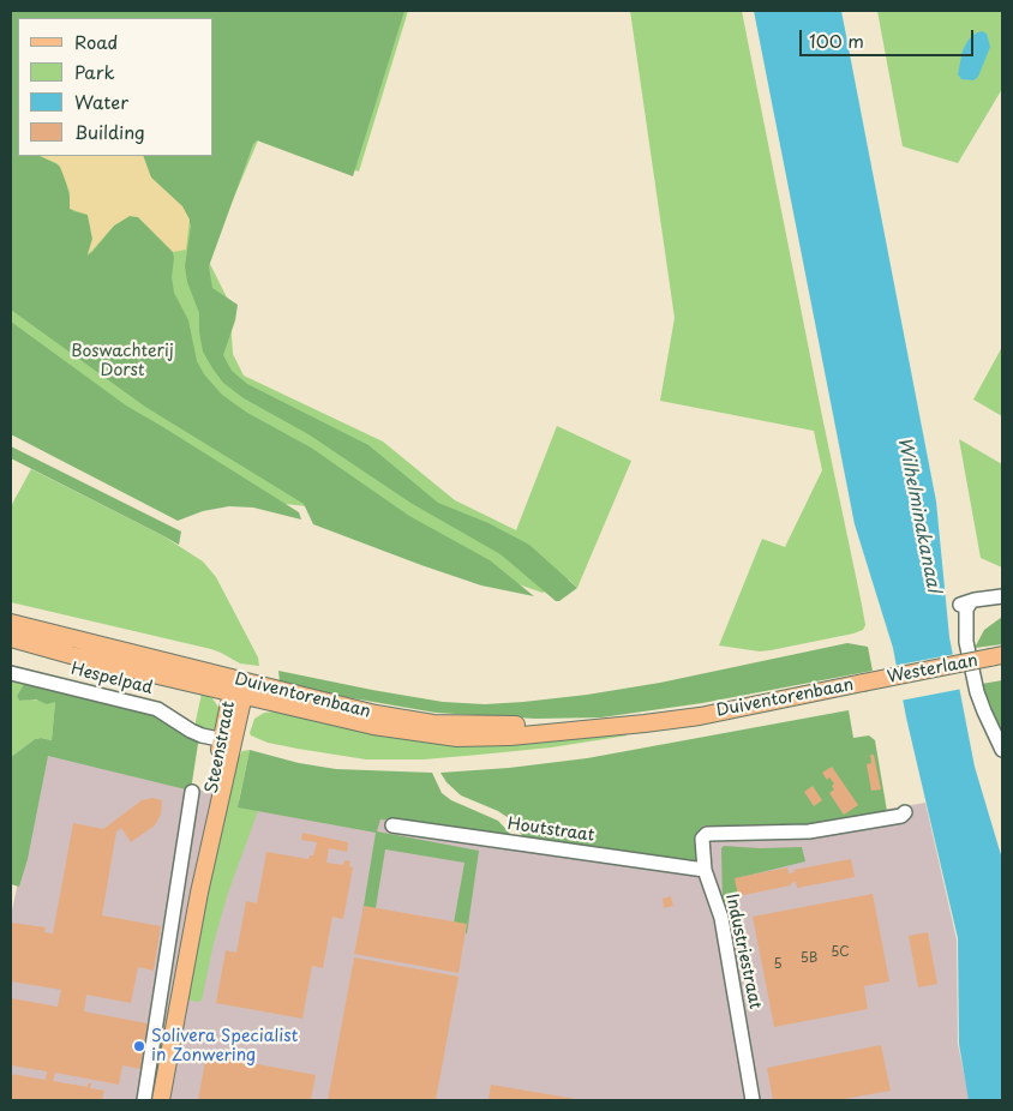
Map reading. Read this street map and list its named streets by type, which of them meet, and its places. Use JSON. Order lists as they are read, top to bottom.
{
  "streets": {
    "main road": ["Westerlaan", "Duiventorenbaan", "Steenstraat"],
    "street": ["Hespelpad", "Houtstraat", "Industriestraat"]
  },
  "crossings": [
    ["Westerlaan", "Duiventorenbaan"],
    ["Hespelpad", "Steenstraat"],
    ["Duiventorenbaan", "Steenstraat"],
    ["Houtstraat", "Industriestraat"]
  ],
  "water": ["Wilhelminakanaal"],
  "parks": ["Boswachterij Dorst"],
  "places": ["Solivera Specialist in Zonwering"],
  "house_numbers": ["5C", "5B", "5"],
  "legend": [
    "Road",
    "Park",
    "Water",
    "Building"
  ],
  "scale_bar": "100 m"
}
